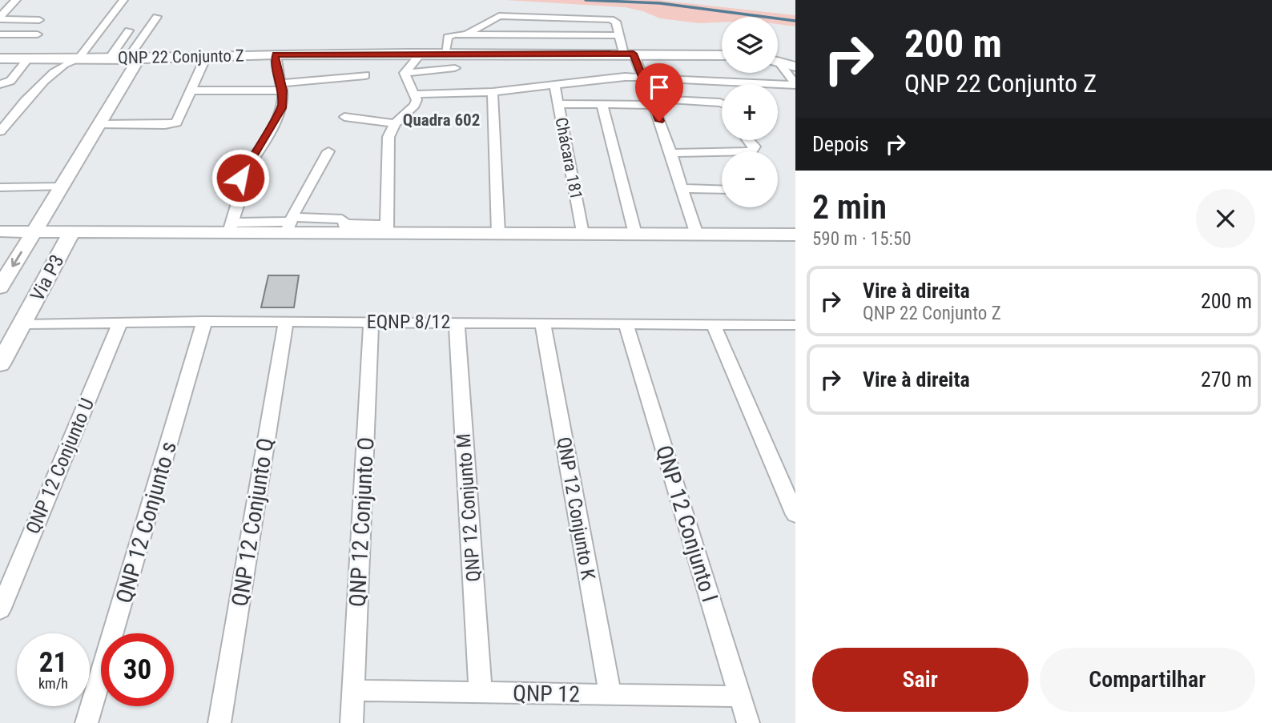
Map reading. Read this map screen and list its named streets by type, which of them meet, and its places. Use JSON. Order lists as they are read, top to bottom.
{
  "streets": {
    "street": [
      "QNP 22 Conjunto Z",
      "Chácara 181",
      "Via P3",
      "EQNP 8/12",
      "QNP 12 Conjunto U",
      "QNP 12 Conjunto M",
      "QNP 12 Conjunto K",
      "QNP 12 Conjunto s",
      "QNP 12 Conjunto Q",
      "QNP 12 Conjunto O",
      "QNP 12 Conjunto I",
      "QNP 12"
    ]
  },
  "crossings": [
    ["Via P3", "EQNP 8/12"],
    ["EQNP 8/12", "QNP 12 Conjunto U"],
    ["EQNP 8/12", "QNP 12 Conjunto M"],
    ["EQNP 8/12", "QNP 12 Conjunto K"],
    ["EQNP 8/12", "QNP 12 Conjunto s"],
    ["EQNP 8/12", "QNP 12 Conjunto Q"],
    ["EQNP 8/12", "QNP 12 Conjunto O"],
    ["EQNP 8/12", "QNP 12 Conjunto I"],
    ["QNP 12 Conjunto M", "QNP 12"],
    ["QNP 12 Conjunto K", "QNP 12"],
    ["QNP 12 Conjunto O", "QNP 12"],
    ["QNP 12 Conjunto I", "QNP 12"]
  ],
  "districts": ["Quadra 602"],
  "page": {
    "turn": ["200 m", "QNP 22 Conjunto Z"],
    "map_buttons": ["+", "−"],
    "then": "Depois",
    "heading": ["2 min", "590 m · 15:50"],
    "list": [
      {
        "name": "Vire à direita",
        "note": "QNP 22 Conjunto Z",
        "value": "200 m"
      },
      {
        "name": "Vire à direita",
        "value": "270 m"
      }
    ],
    "speed": "21 km/h",
    "limit": "30",
    "buttons": ["Sair", "Compartilhar"]
  }
}
